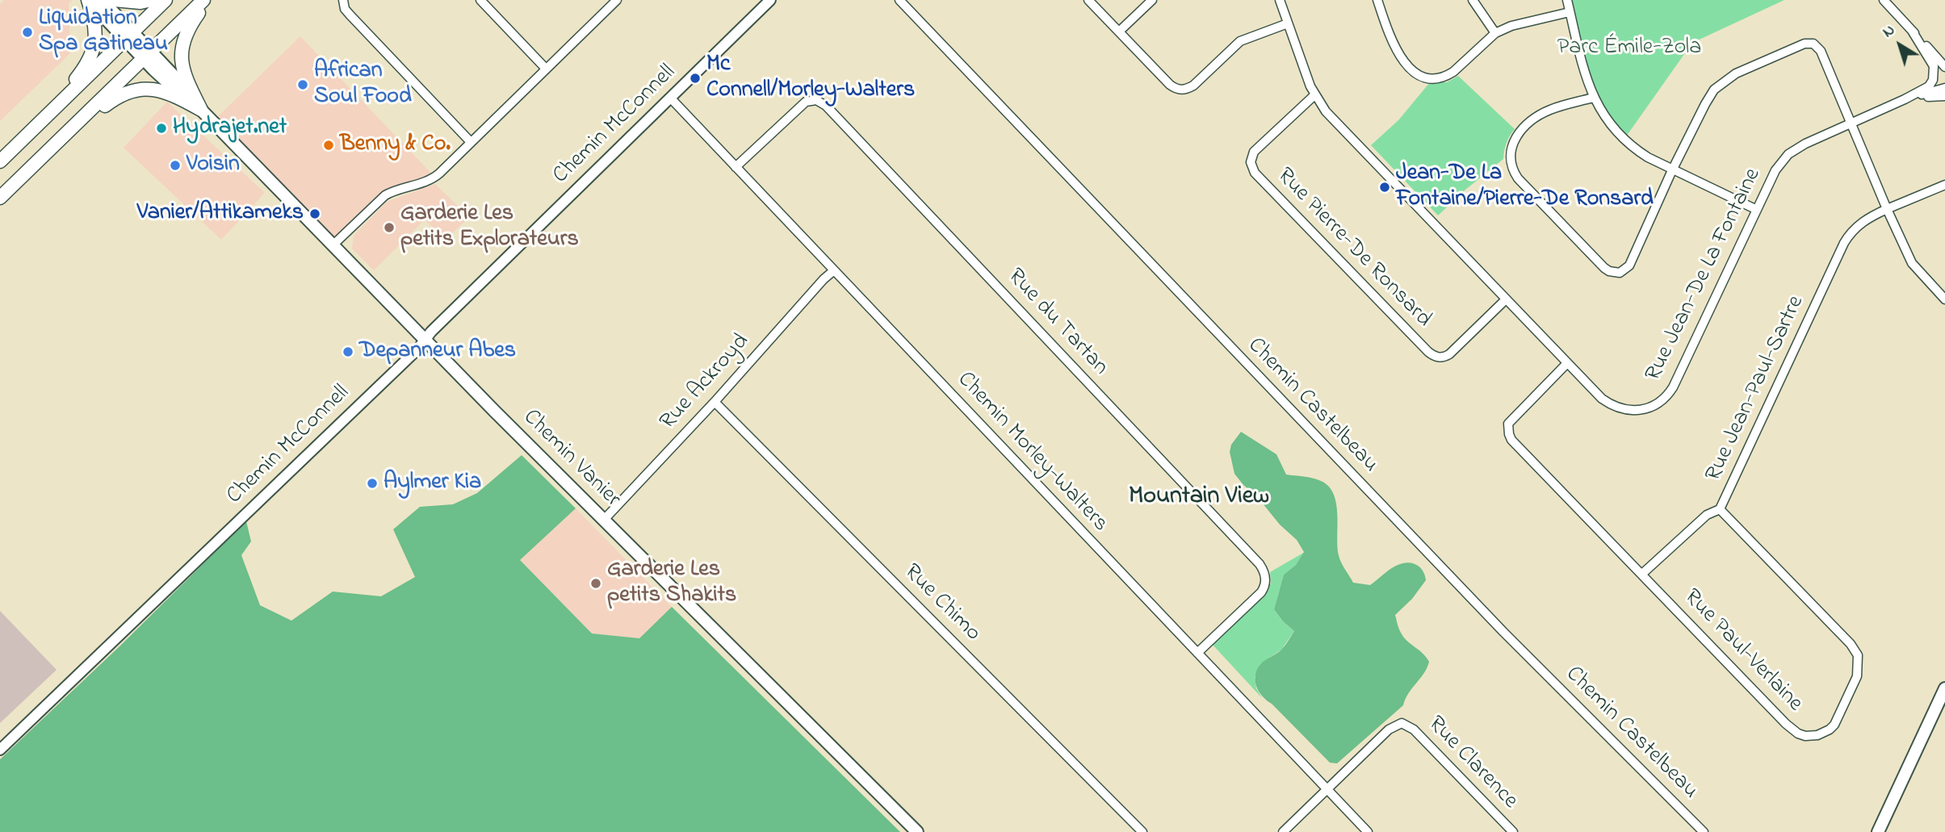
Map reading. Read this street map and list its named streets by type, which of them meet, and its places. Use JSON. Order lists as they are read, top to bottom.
{
  "streets": {
    "main road": ["Chemin Vanier"],
    "street": [
      "Chemin McConnell",
      "Rue Pierre-De Ronsard",
      "Rue Jean-De La Fontaine",
      "Rue du Tartan",
      "Rue Ackroyd",
      "Rue Jean-Paul-Sartre",
      "Chemin Castelbeau",
      "Chemin Morley-Walters",
      "Rue Chimo",
      "Rue Paul-Verlaine",
      "Rue Clarence"
    ]
  },
  "crossings": [
    ["Chemin McConnell", "Chemin Morley-Walters"],
    ["Chemin McConnell", "Chemin Vanier"],
    ["Rue Pierre-De Ronsard", "Rue Jean-De La Fontaine"],
    ["Rue Jean-De La Fontaine", "Rue Paul-Verlaine"],
    ["Rue du Tartan", "Chemin Morley-Walters"],
    ["Rue Ackroyd", "Chemin Morley-Walters"],
    ["Rue Ackroyd", "Chemin Vanier"],
    ["Rue Ackroyd", "Rue Chimo"],
    ["Rue Jean-Paul-Sartre", "Rue Paul-Verlaine"],
    ["Chemin Morley-Walters", "Rue Clarence"]
  ],
  "districts": ["Mountain View"],
  "parks": ["Parc Émile-Zola"],
  "places": [
    "Liquidation Spa Gatineau",
    "Mc Connell/Morley-Walters",
    "African Soul Food",
    "Hydrajet.net",
    "Benny & Co.",
    "Voisin",
    "Jean-De La Fontaine/Pierre-De Ronsard",
    "Vanier/Attikameks",
    "Garderie Les petits Explorateurs",
    "Depanneur Abes",
    "Aylmer Kia",
    "Garderie Les petits Shakits"
  ],
  "north": "top left"
}
